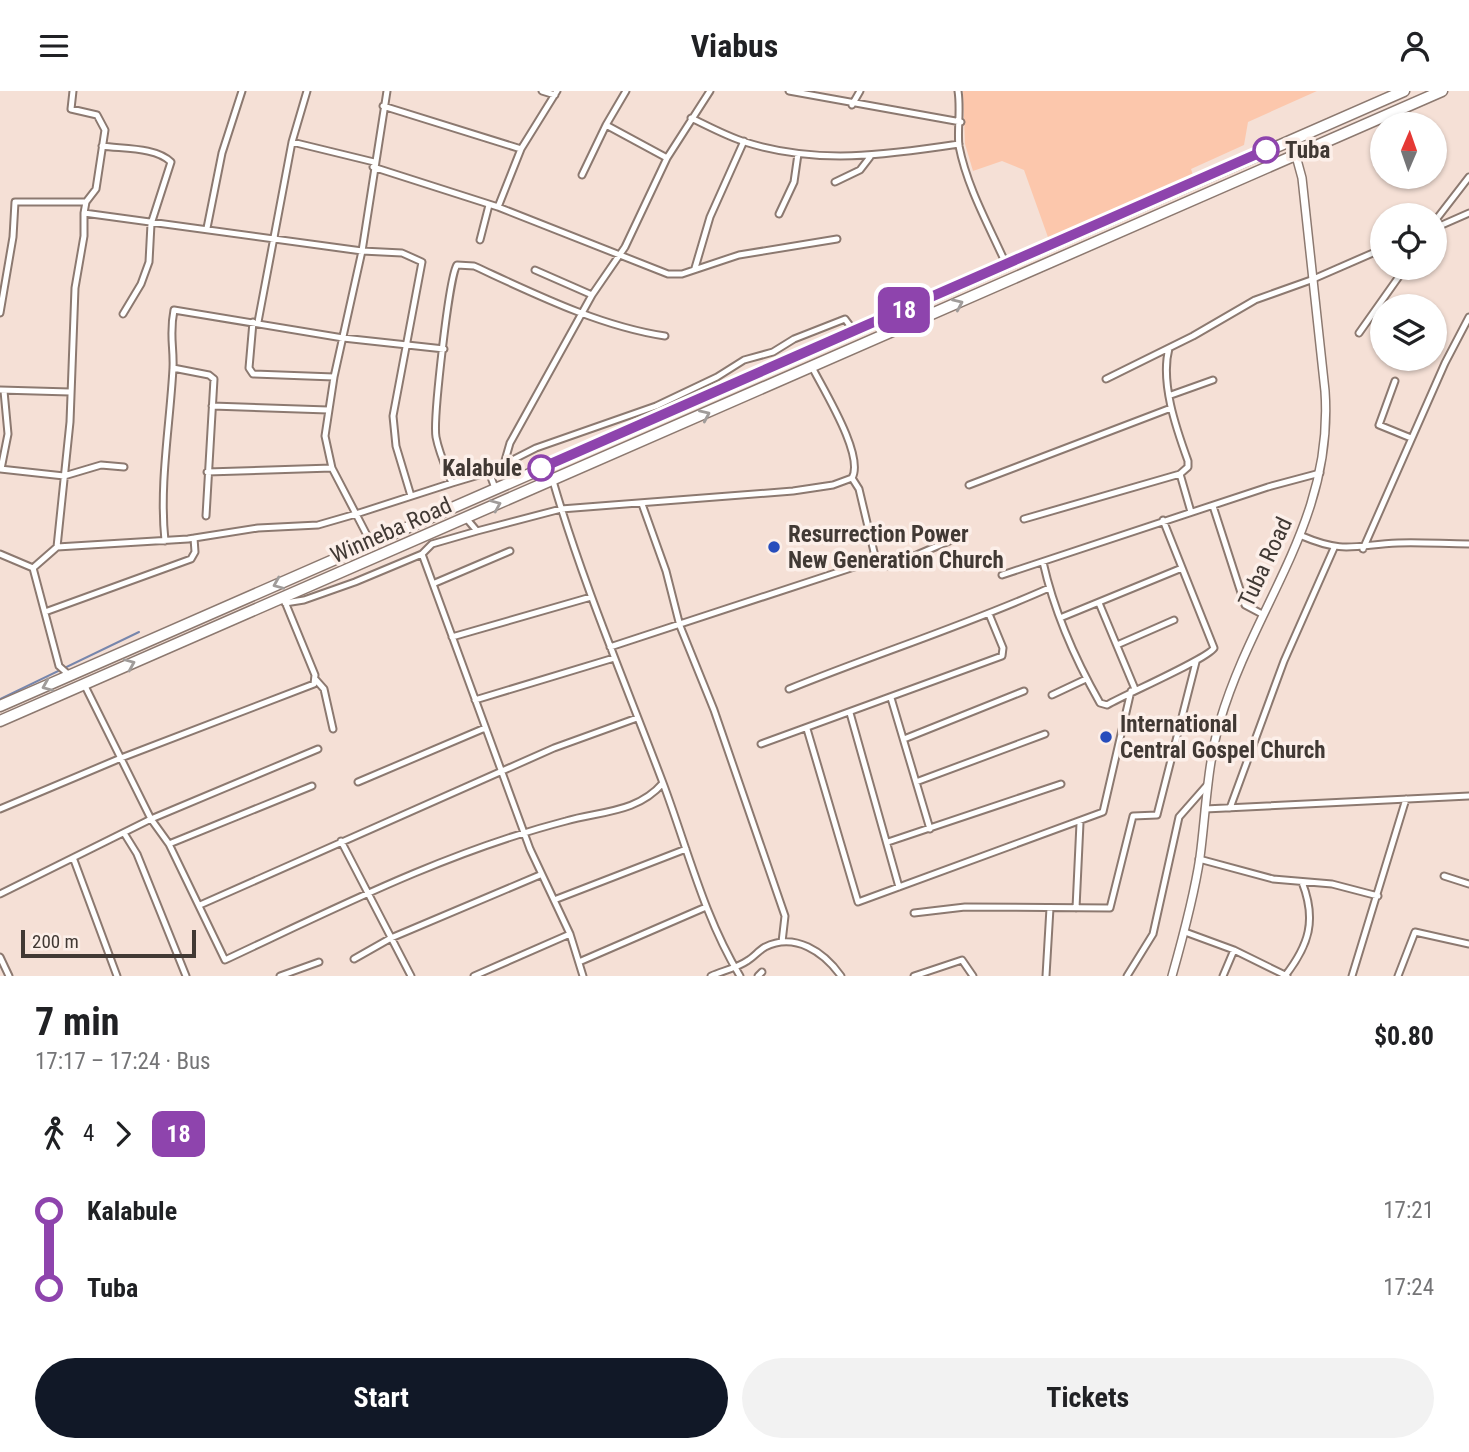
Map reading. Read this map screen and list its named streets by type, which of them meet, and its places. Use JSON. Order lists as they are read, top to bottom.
{
  "streets": {
    "highway": ["Winneba Road"],
    "street": ["Tuba Road"]
  },
  "crossings": [
    ["Winneba Road", "Tuba Road"]
  ],
  "places": [
    "Tuba",
    "Kalabule",
    "Resurrection Power New Generation Church",
    "International Central Gospel Church"
  ],
  "lines": ["bus line 18"],
  "scale_bar": "200 m",
  "north": "top",
  "page": {
    "header": "Viabus",
    "on_map": "18",
    "scale": "200 m",
    "heading": ["7 min", "17:17 – 17:24 · Bus", "$0.80"],
    "legs": ["4", "18"],
    "list": [
      {
        "name": "Kalabule",
        "value": "17:21"
      },
      {
        "name": "Tuba",
        "value": "17:24"
      }
    ],
    "buttons": ["Start", "Tickets"]
  }
}
